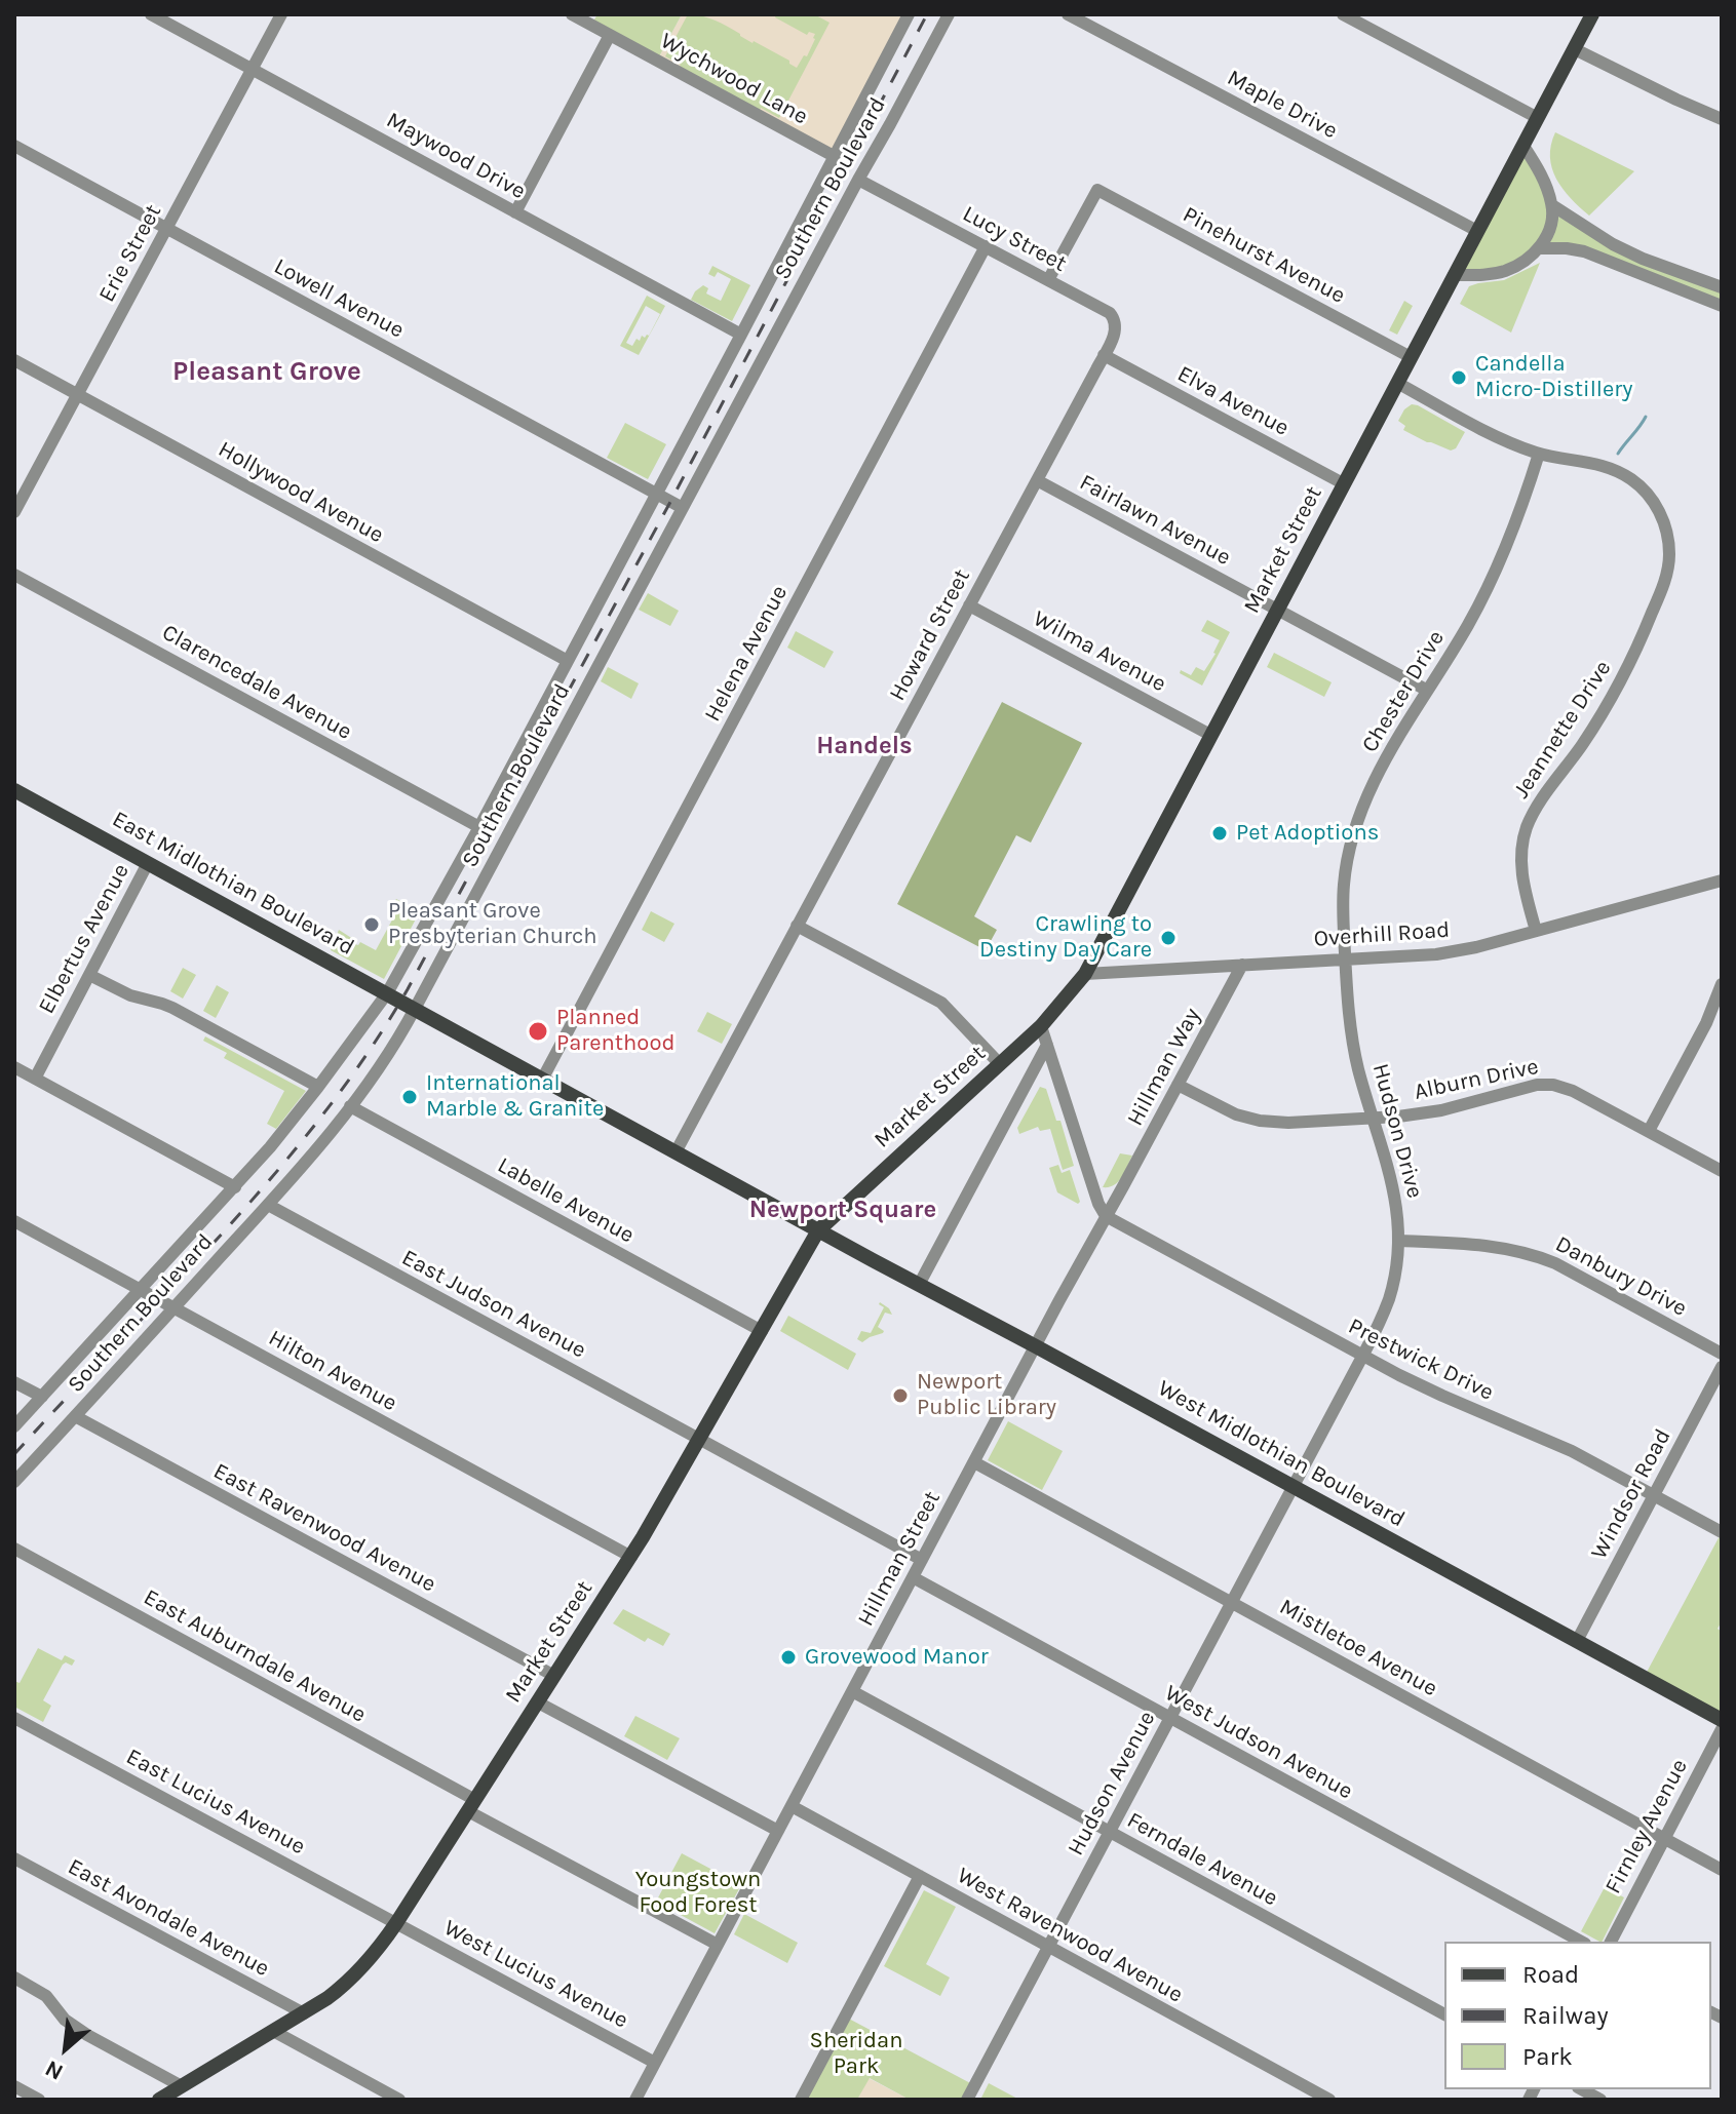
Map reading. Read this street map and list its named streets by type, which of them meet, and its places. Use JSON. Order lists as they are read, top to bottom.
{
  "streets": {
    "main road": ["Market Street", "East Midlothian Boulevard", "West Midlothian Boulevard"],
    "street": [
      "Wychwood Lane",
      "Maple Drive",
      "Maywood Drive",
      "Southern Boulevard",
      "Lucy Street",
      "Erie Street",
      "Pinehurst Avenue",
      "Lowell Avenue",
      "Elva Avenue",
      "Hollywood Avenue",
      "Fairlawn Avenue",
      "Howard Street",
      "Wilma Avenue",
      "Helena Avenue",
      "Clarencedale Avenue",
      "Chester Drive",
      "Jeannette Drive",
      "Overhill Road",
      "Elbertus Avenue",
      "Hillman Way",
      "Alburn Drive",
      "Hudson Drive",
      "Labelle Avenue",
      "Danbury Drive",
      "East Judson Avenue",
      "Prestwick Drive",
      "Hilton Avenue",
      "Windsor Road",
      "East Ravenwood Avenue",
      "Hillman Street",
      "Mistletoe Avenue",
      "East Auburndale Avenue",
      "West Judson Avenue",
      "Hudson Avenue",
      "East Lucius Avenue",
      "Firnley Avenue",
      "Ferndale Avenue",
      "East Avondale Avenue",
      "West Ravenwood Avenue",
      "West Lucius Avenue"
    ]
  },
  "crossings": [
    ["Wychwood Lane", "Southern Boulevard"],
    ["Maple Drive", "Market Street"],
    ["Maywood Drive", "Southern Boulevard"],
    ["Maywood Drive", "Erie Street"],
    ["Southern Boulevard", "Lucy Street"],
    ["Southern Boulevard", "Lowell Avenue"],
    ["Southern Boulevard", "Hollywood Avenue"],
    ["Southern Boulevard", "Clarencedale Avenue"],
    ["Southern Boulevard", "East Midlothian Boulevard"],
    ["Southern Boulevard", "Labelle Avenue"],
    ["Southern Boulevard", "East Judson Avenue"],
    ["Southern Boulevard", "Hilton Avenue"],
    ["Southern Boulevard", "East Ravenwood Avenue"],
    ["Lucy Street", "Pinehurst Avenue"],
    ["Lucy Street", "Elva Avenue"],
    ["Lucy Street", "Howard Street"],
    ["Lucy Street", "Helena Avenue"],
    ["Erie Street", "Lowell Avenue"],
    ["Erie Street", "Hollywood Avenue"],
    ["Pinehurst Avenue", "Market Street"],
    ["Elva Avenue", "Market Street"],
    ["Elva Avenue", "Howard Street"],
    ["Fairlawn Avenue", "Market Street"],
    ["Fairlawn Avenue", "Howard Street"],
    ["Fairlawn Avenue", "Chester Drive"],
    ["Market Street", "Wilma Avenue"],
    ["Market Street", "Jeannette Drive"],
    ["Market Street", "East Midlothian Boulevard"],
    ["Market Street", "Overhill Road"],
    ["Market Street", "Labelle Avenue"],
    ["Market Street", "East Judson Avenue"],
    ["Market Street", "Hilton Avenue"],
    ["Market Street", "West Midlothian Boulevard"],
    ["Market Street", "East Ravenwood Avenue"],
    ["Market Street", "East Auburndale Avenue"],
    ["Market Street", "East Lucius Avenue"],
    ["Market Street", "East Avondale Avenue"],
    ["Market Street", "West Lucius Avenue"],
    ["Howard Street", "Wilma Avenue"],
    ["Howard Street", "East Midlothian Boulevard"],
    ["Helena Avenue", "East Midlothian Boulevard"],
    ["Chester Drive", "Jeannette Drive"],
    ["Chester Drive", "Overhill Road"],
    ["Chester Drive", "Hudson Drive"],
    ["Jeannette Drive", "Overhill Road"],
    ["East Midlothian Boulevard", "Elbertus Avenue"],
    ["East Midlothian Boulevard", "West Midlothian Boulevard"],
    ["Overhill Road", "Hillman Way"],
    ["Overhill Road", "Hudson Drive"],
    ["Hillman Way", "Alburn Drive"],
    ["Hillman Way", "Prestwick Drive"],
    ["Hillman Way", "Hillman Street"],
    ["Alburn Drive", "Hudson Drive"],
    ["Hudson Drive", "Danbury Drive"],
    ["Hudson Drive", "Prestwick Drive"],
    ["Hudson Drive", "West Midlothian Boulevard"],
    ["Hudson Drive", "Hudson Avenue"],
    ["Prestwick Drive", "Windsor Road"],
    ["Prestwick Drive", "Hillman Street"],
    ["West Midlothian Boulevard", "Windsor Road"],
    ["West Midlothian Boulevard", "Hillman Street"],
    ["West Midlothian Boulevard", "Hudson Avenue"],
    ["Hillman Street", "Mistletoe Avenue"],
    ["Hillman Street", "East Auburndale Avenue"],
    ["Hillman Street", "West Judson Avenue"],
    ["Hillman Street", "Ferndale Avenue"],
    ["Hillman Street", "West Ravenwood Avenue"],
    ["Hillman Street", "West Lucius Avenue"],
    ["Mistletoe Avenue", "Hudson Avenue"],
    ["Mistletoe Avenue", "Firnley Avenue"],
    ["West Judson Avenue", "Hudson Avenue"],
    ["Hudson Avenue", "Ferndale Avenue"],
    ["Hudson Avenue", "West Ravenwood Avenue"],
    ["East Lucius Avenue", "West Lucius Avenue"]
  ],
  "districts": ["Pleasant Grove", "Handels", "Newport Square"],
  "parks": ["Youngstown Food Forest", "Sheridan Park"],
  "places": [
    "Candella Micro-Distillery",
    "Pet Adoptions",
    "Pleasant Grove Presbyterian Church",
    "Crawling to Destiny Day Care",
    "Planned Parenthood",
    "International Marble & Granite",
    "Newport Public Library",
    "Grovewood Manor"
  ],
  "legend": ["Road", "Railway", "Park"],
  "north": "bottom left"
}
